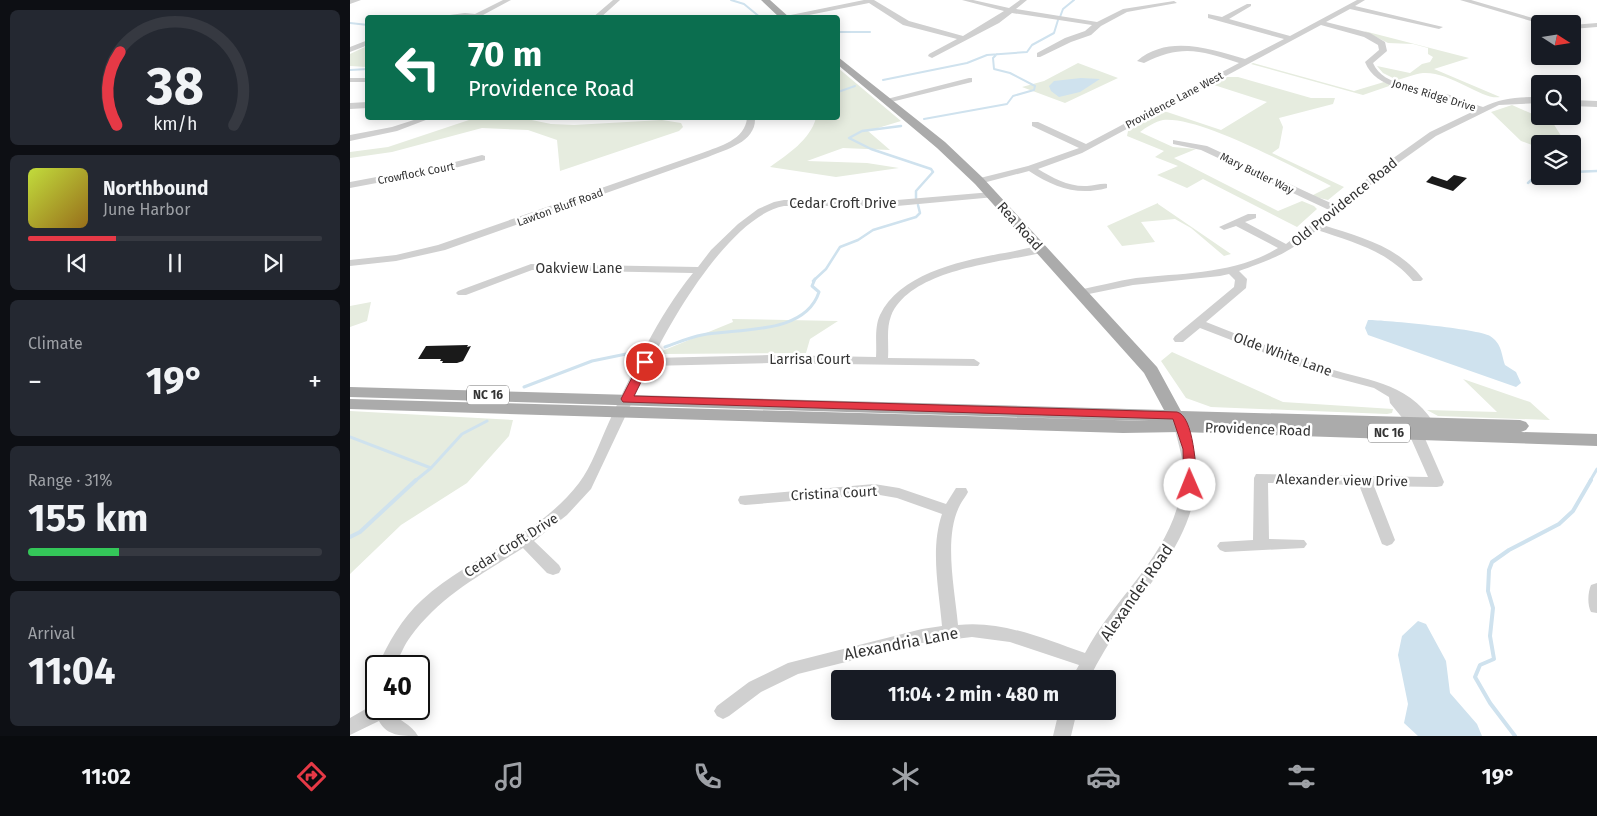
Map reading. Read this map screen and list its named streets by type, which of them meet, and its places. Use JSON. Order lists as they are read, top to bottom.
{
  "streets": {
    "main road": ["Rea Road", "NC 16", "Providence Road"],
    "street": [
      "Jones Ridge Drive",
      "Providence Lane West",
      "Crowflock Court",
      "Mary Butler Way",
      "Old Providence Road",
      "Cedar Croft Drive",
      "Lawton Bluff Road",
      "Oakview Lane",
      "Olde White Lane",
      "Larrisa Court",
      "Alexander view Drive",
      "Cristina Court",
      "Alexander Road",
      "Alexandria Lane"
    ]
  },
  "crossings": [
    ["Jones Ridge Drive", "Providence Lane West"],
    ["Jones Ridge Drive", "Old Providence Road"],
    ["Providence Lane West", "Rea Road"],
    ["Mary Butler Way", "Old Providence Road"],
    ["Old Providence Road", "Rea Road"],
    ["Cedar Croft Drive", "Rea Road"],
    ["Cedar Croft Drive", "Oakview Lane"],
    ["Cedar Croft Drive", "Larrisa Court"],
    ["Cedar Croft Drive", "Providence Road"],
    ["Rea Road", "Providence Road"],
    ["Rea Road", "Alexander Road"],
    ["Olde White Lane", "Providence Road"],
    ["Olde White Lane", "Alexander view Drive"],
    ["Providence Road", "Alexander view Drive"],
    ["Providence Road", "Alexander Road"],
    ["Alexander Road", "Alexandria Lane"]
  ],
  "north": "right",
  "page": {
    "turn": ["70 m", "Providence Road"],
    "song": ["Northbound", "June Harbor"],
    "tile": [
      "Climate",
      ["Range · 31%", "155 km"],
      ["Arrival", "11:04"]
    ],
    "heat": ["−", "19°", "+"],
    "limit": "40",
    "trip": "11:04 · 2 min · 480 m",
    "tabs": ["11:02", "19°"],
    "gauge": ["38", "km/h"]
  }
}
